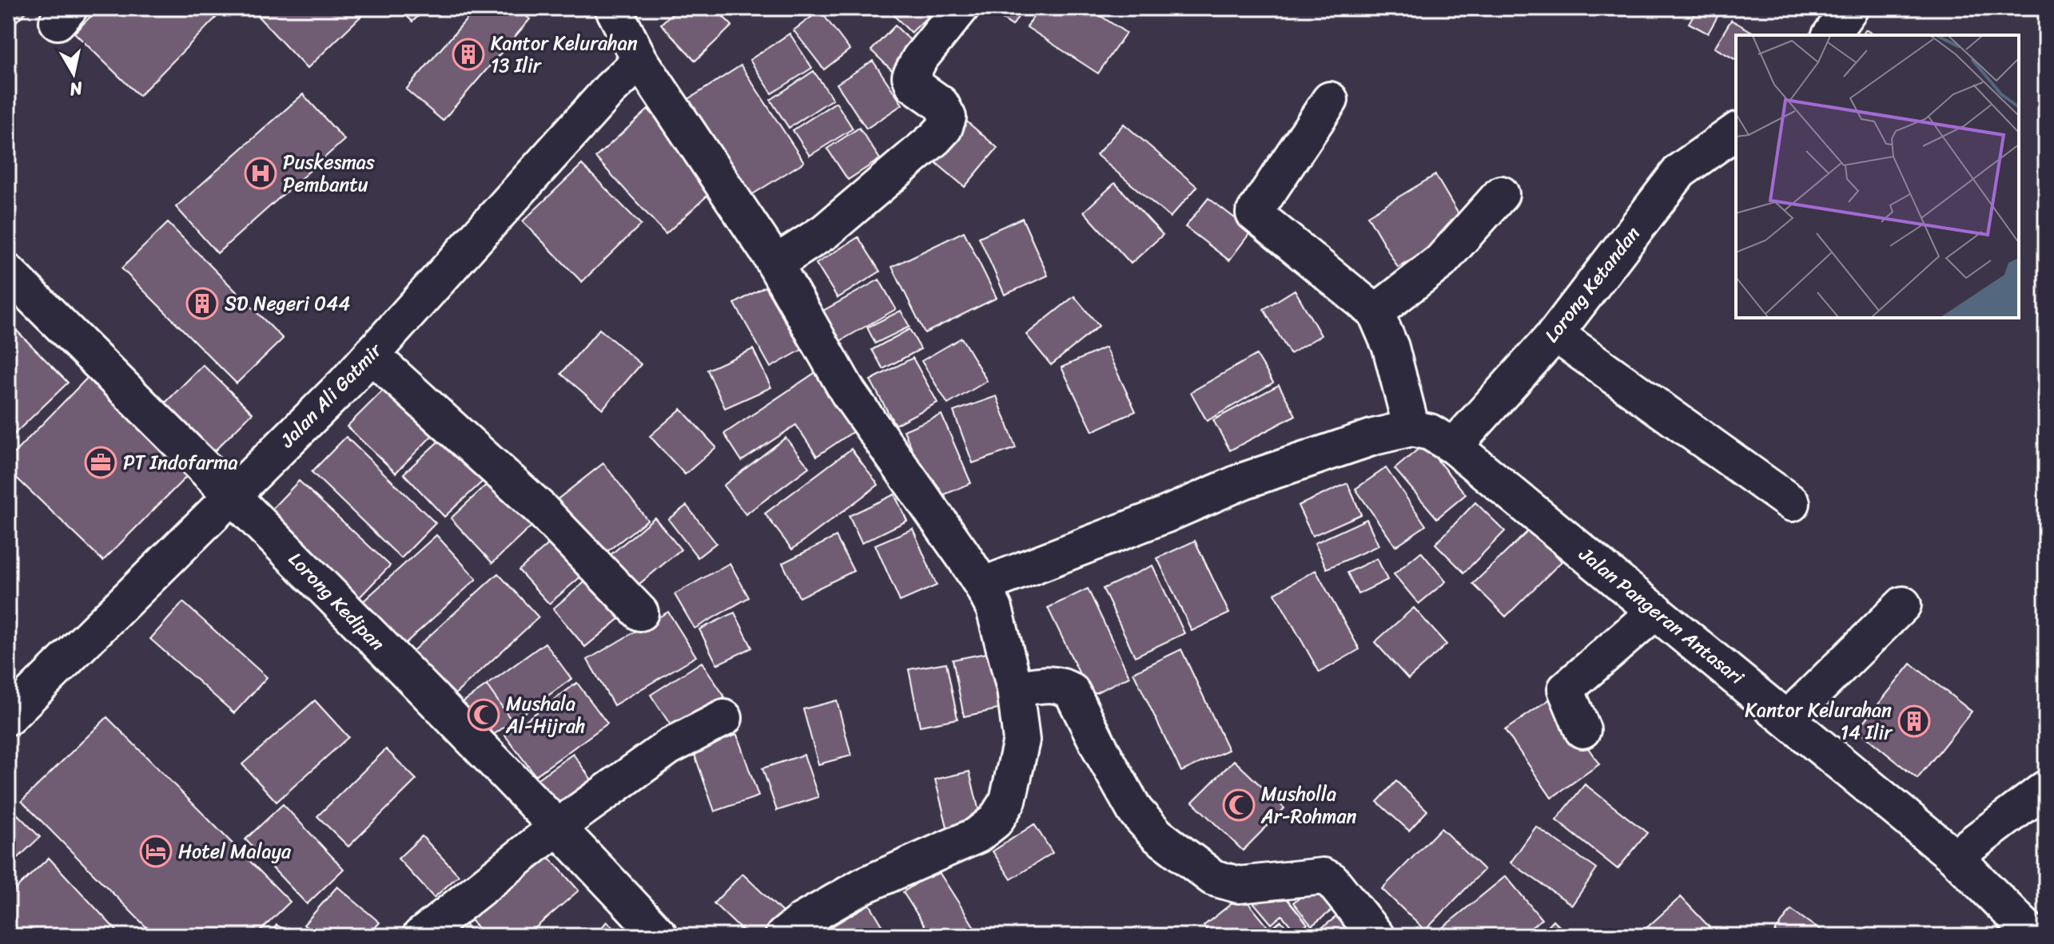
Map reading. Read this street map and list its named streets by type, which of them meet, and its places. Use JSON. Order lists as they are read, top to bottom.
{
  "streets": {
    "street": [
      "Lorong Ketandan",
      "Jalan Ali Gatmir",
      "Lorong Kedipan",
      "Jalan Pangeran Antasari"
    ]
  },
  "crossings": [
    ["Lorong Ketandan", "Jalan Pangeran Antasari"],
    ["Jalan Ali Gatmir", "Lorong Kedipan"]
  ],
  "places": {
    "building": ["Kantor Kelurahan 13 Ilir", "SD Negeri 044", "Kantor Kelurahan 14 Ilir"],
    "hospital": ["Puskesmas Pembantu"],
    "office": ["PT Indofarma"],
    "mosque": ["Mushala Al-Hijrah", "Musholla Ar-Rohman"],
    "hotel": ["Hotel Malaya"]
  },
  "north": "bottom"
}
